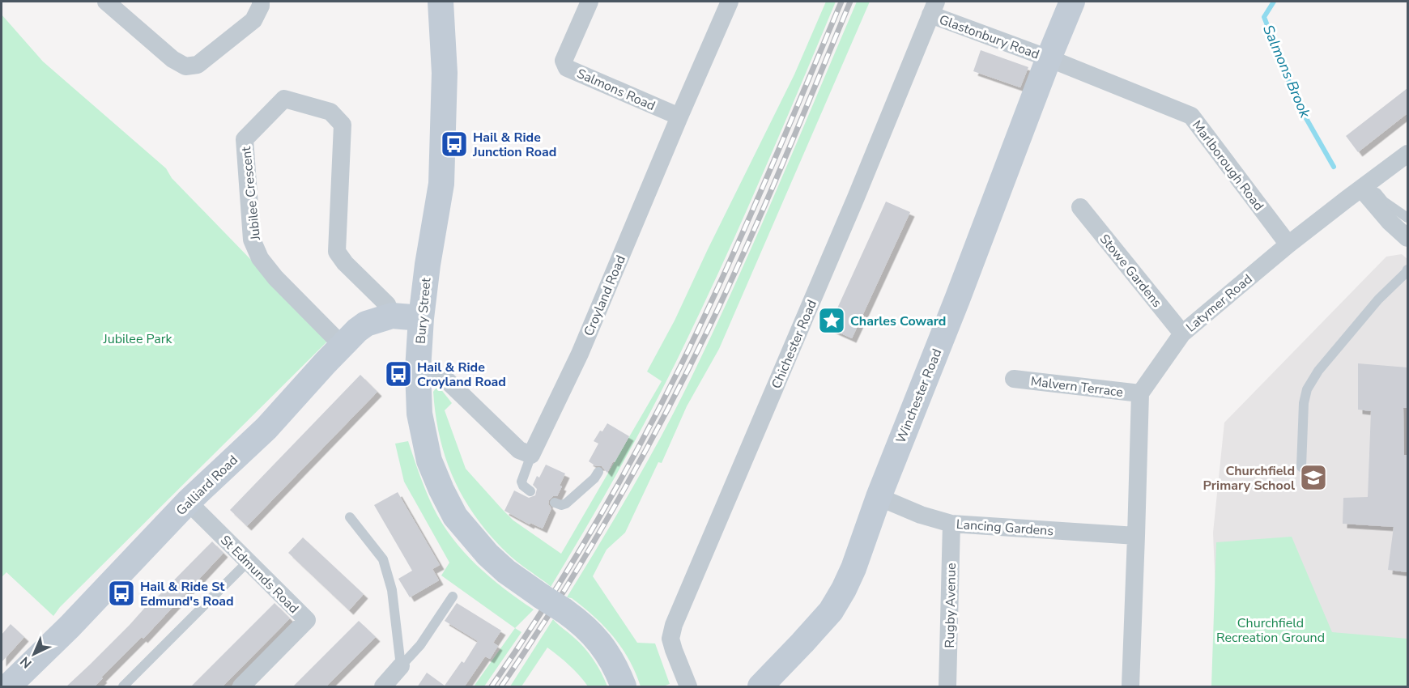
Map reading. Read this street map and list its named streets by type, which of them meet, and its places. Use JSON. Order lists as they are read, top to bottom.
{
  "streets": {
    "street": [
      "Glastonbury Road",
      "Salmons Road",
      "Marlborough Road",
      "Jubilee Crescent",
      "Stowe Gardens",
      "Croyland Road",
      "Latymer Road",
      "Bury Street",
      "Chichester Road",
      "Malvern Terrace",
      "Winchester Road",
      "Galliard Road",
      "Lancing Gardens",
      "St Edmunds Road",
      "Rugby Avenue"
    ]
  },
  "crossings": [
    ["Glastonbury Road", "Marlborough Road"],
    ["Glastonbury Road", "Chichester Road"],
    ["Glastonbury Road", "Winchester Road"],
    ["Salmons Road", "Croyland Road"],
    ["Marlborough Road", "Latymer Road"],
    ["Marlborough Road", "Winchester Road"],
    ["Jubilee Crescent", "Galliard Road"],
    ["Stowe Gardens", "Latymer Road"],
    ["Latymer Road", "Malvern Terrace"],
    ["Bury Street", "Galliard Road"],
    ["Winchester Road", "Lancing Gardens"],
    ["Galliard Road", "St Edmunds Road"],
    ["Lancing Gardens", "Rugby Avenue"]
  ],
  "water": ["Salmons Brook"],
  "parks": ["Jubilee Park", "Churchfield Recreation Ground"],
  "places": {
    "bus stop": ["Hail & Ride Junction Road", "Hail & Ride Croyland Road", "Hail & Ride St Edmund's Road"],
    "place": ["Charles Coward"],
    "school or university": ["Churchfield Primary School"]
  },
  "north": "bottom left"
}
